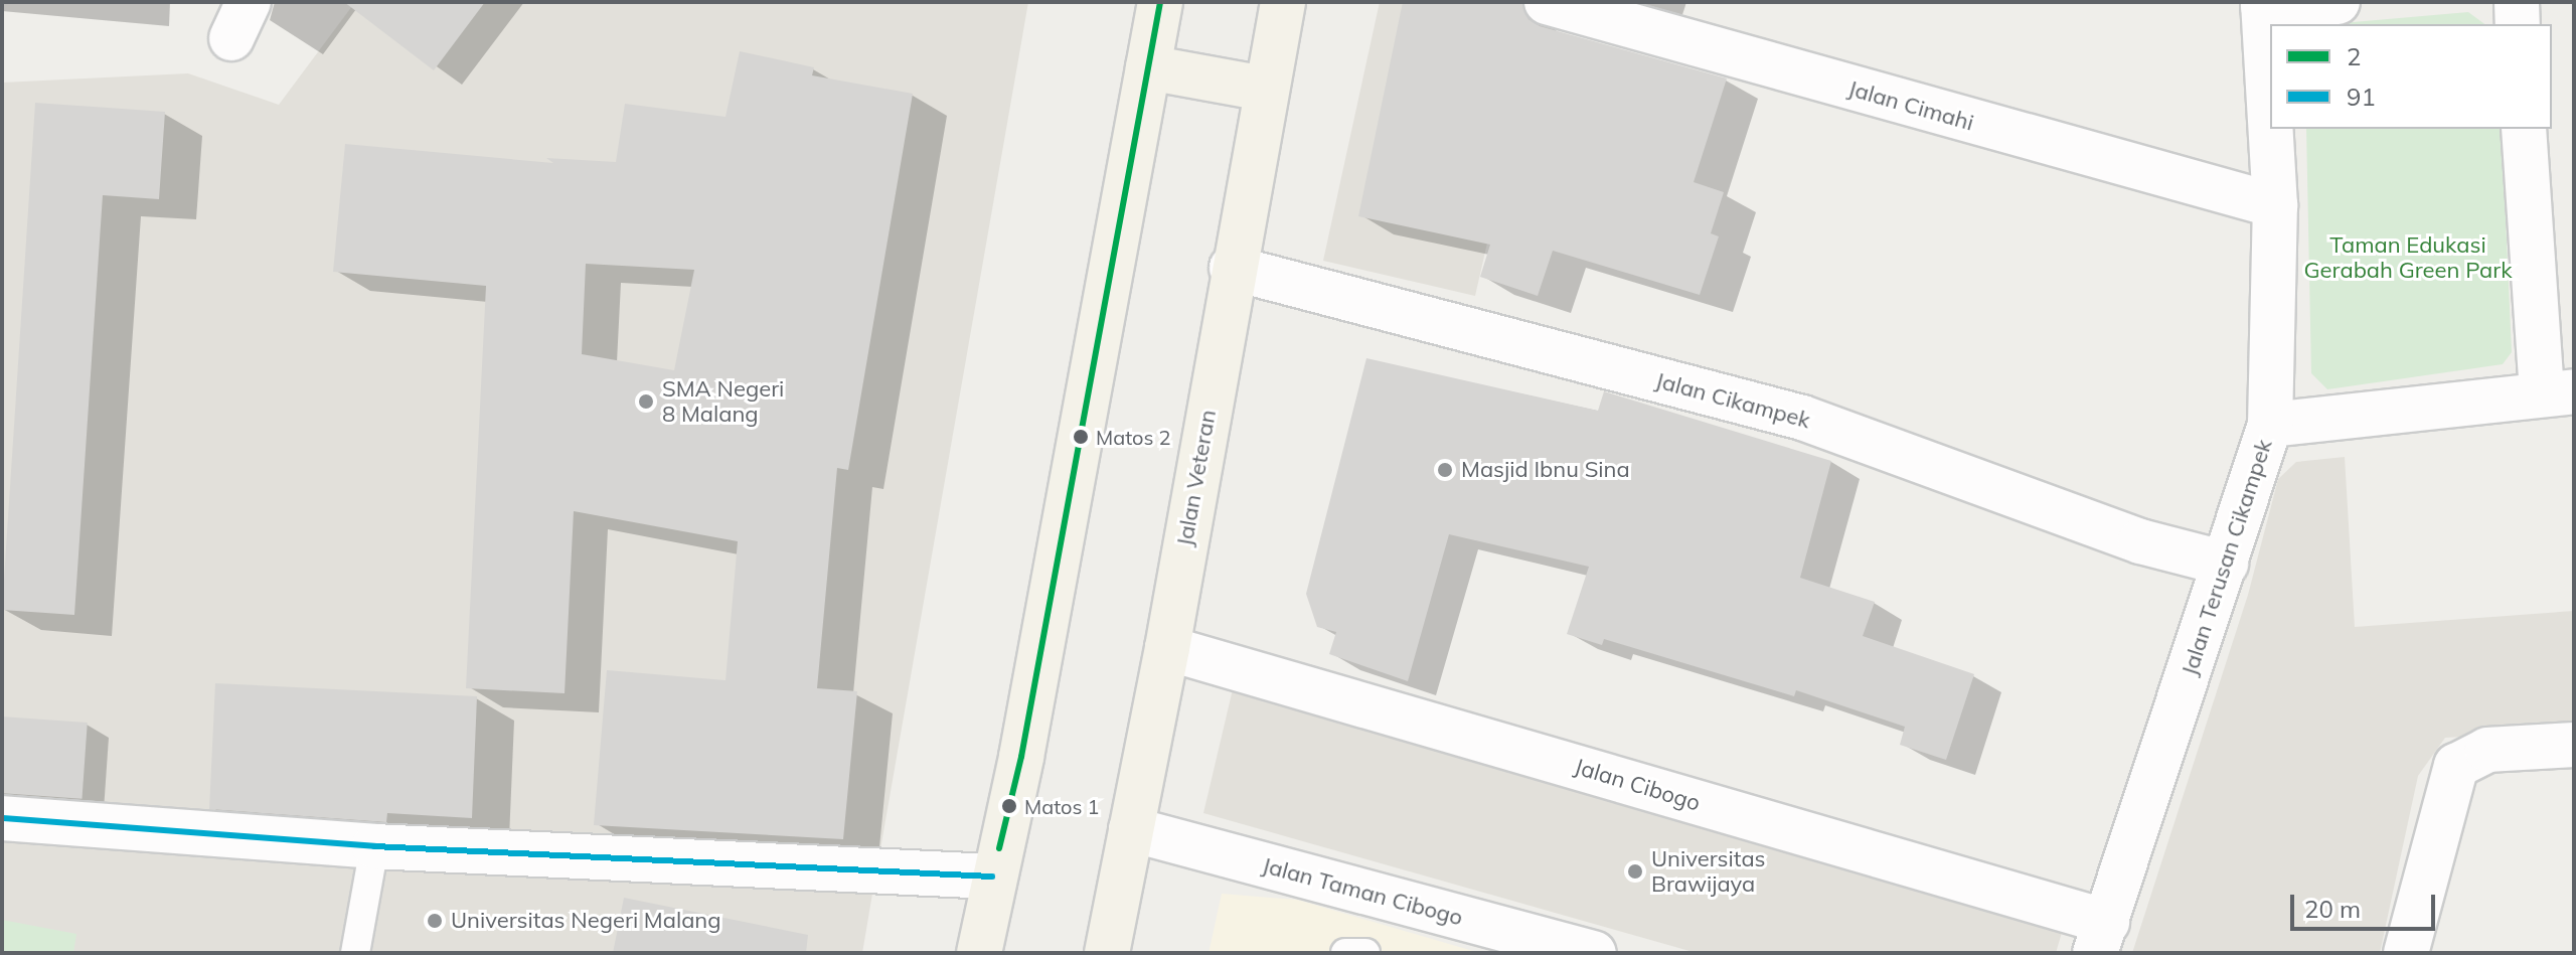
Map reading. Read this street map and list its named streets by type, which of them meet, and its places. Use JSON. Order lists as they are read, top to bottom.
{
  "streets": {
    "main road": ["Jalan Veteran"],
    "street": [
      "Jalan Cimahi",
      "Jalan Cikampek",
      "Jalan Terusan Cikampek",
      "Jalan Cibogo",
      "Jalan Taman Cibogo"
    ]
  },
  "crossings": [
    ["Jalan Cimahi", "Jalan Terusan Cikampek"],
    ["Jalan Cikampek", "Jalan Veteran"],
    ["Jalan Cikampek", "Jalan Terusan Cikampek"],
    ["Jalan Veteran", "Jalan Cibogo"],
    ["Jalan Veteran", "Jalan Taman Cibogo"],
    ["Jalan Terusan Cikampek", "Jalan Cibogo"]
  ],
  "parks": ["Taman Edukasi Gerabah Green Park"],
  "places": [
    "SMA Negeri 8 Malang",
    "Matos 2",
    "Masjid Ibnu Sina",
    "Matos 1",
    "Universitas Brawijaya",
    "Universitas Negeri Malang"
  ],
  "lines": ["transit line 2", "transit line 91"],
  "legend": ["2", "91"],
  "scale_bar": "20 m"
}
